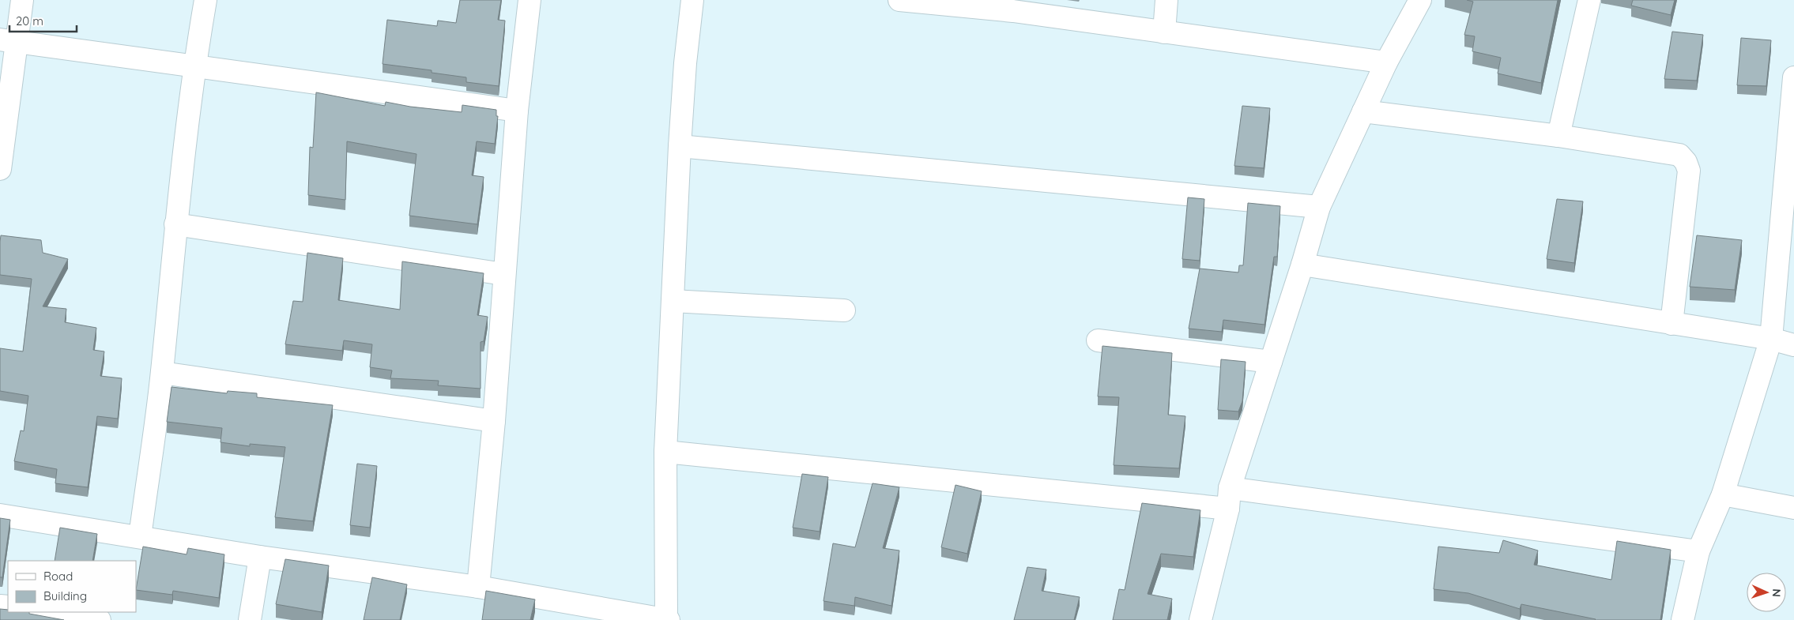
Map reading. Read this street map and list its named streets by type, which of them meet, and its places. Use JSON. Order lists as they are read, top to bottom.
{
  "legend": ["Road", "Building"],
  "scale_bar": "20 m",
  "north": "right"
}
